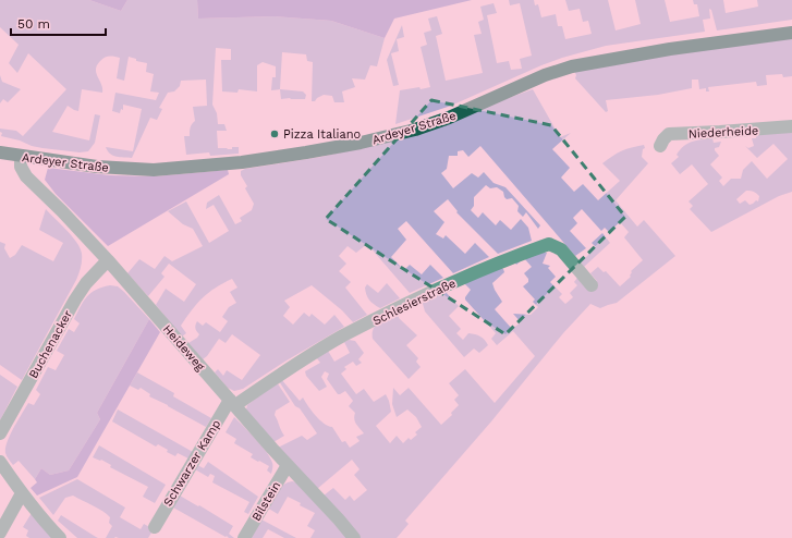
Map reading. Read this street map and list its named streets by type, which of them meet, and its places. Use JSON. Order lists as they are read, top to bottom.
{
  "streets": {
    "main road": ["Ardeyer Straße"],
    "street": [
      "Niederheide",
      "Schlesierstraße",
      "Buchenacker",
      "Heideweg",
      "Schwarzer Kamp",
      "Bilstein"
    ]
  },
  "crossings": [
    ["Ardeyer Straße", "Heideweg"],
    ["Schlesierstraße", "Heideweg"],
    ["Schlesierstraße", "Schwarzer Kamp"],
    ["Buchenacker", "Heideweg"],
    ["Heideweg", "Schwarzer Kamp"],
    ["Heideweg", "Bilstein"]
  ],
  "places": ["Pizza Italiano"],
  "scale_bar": "50 m"
}
